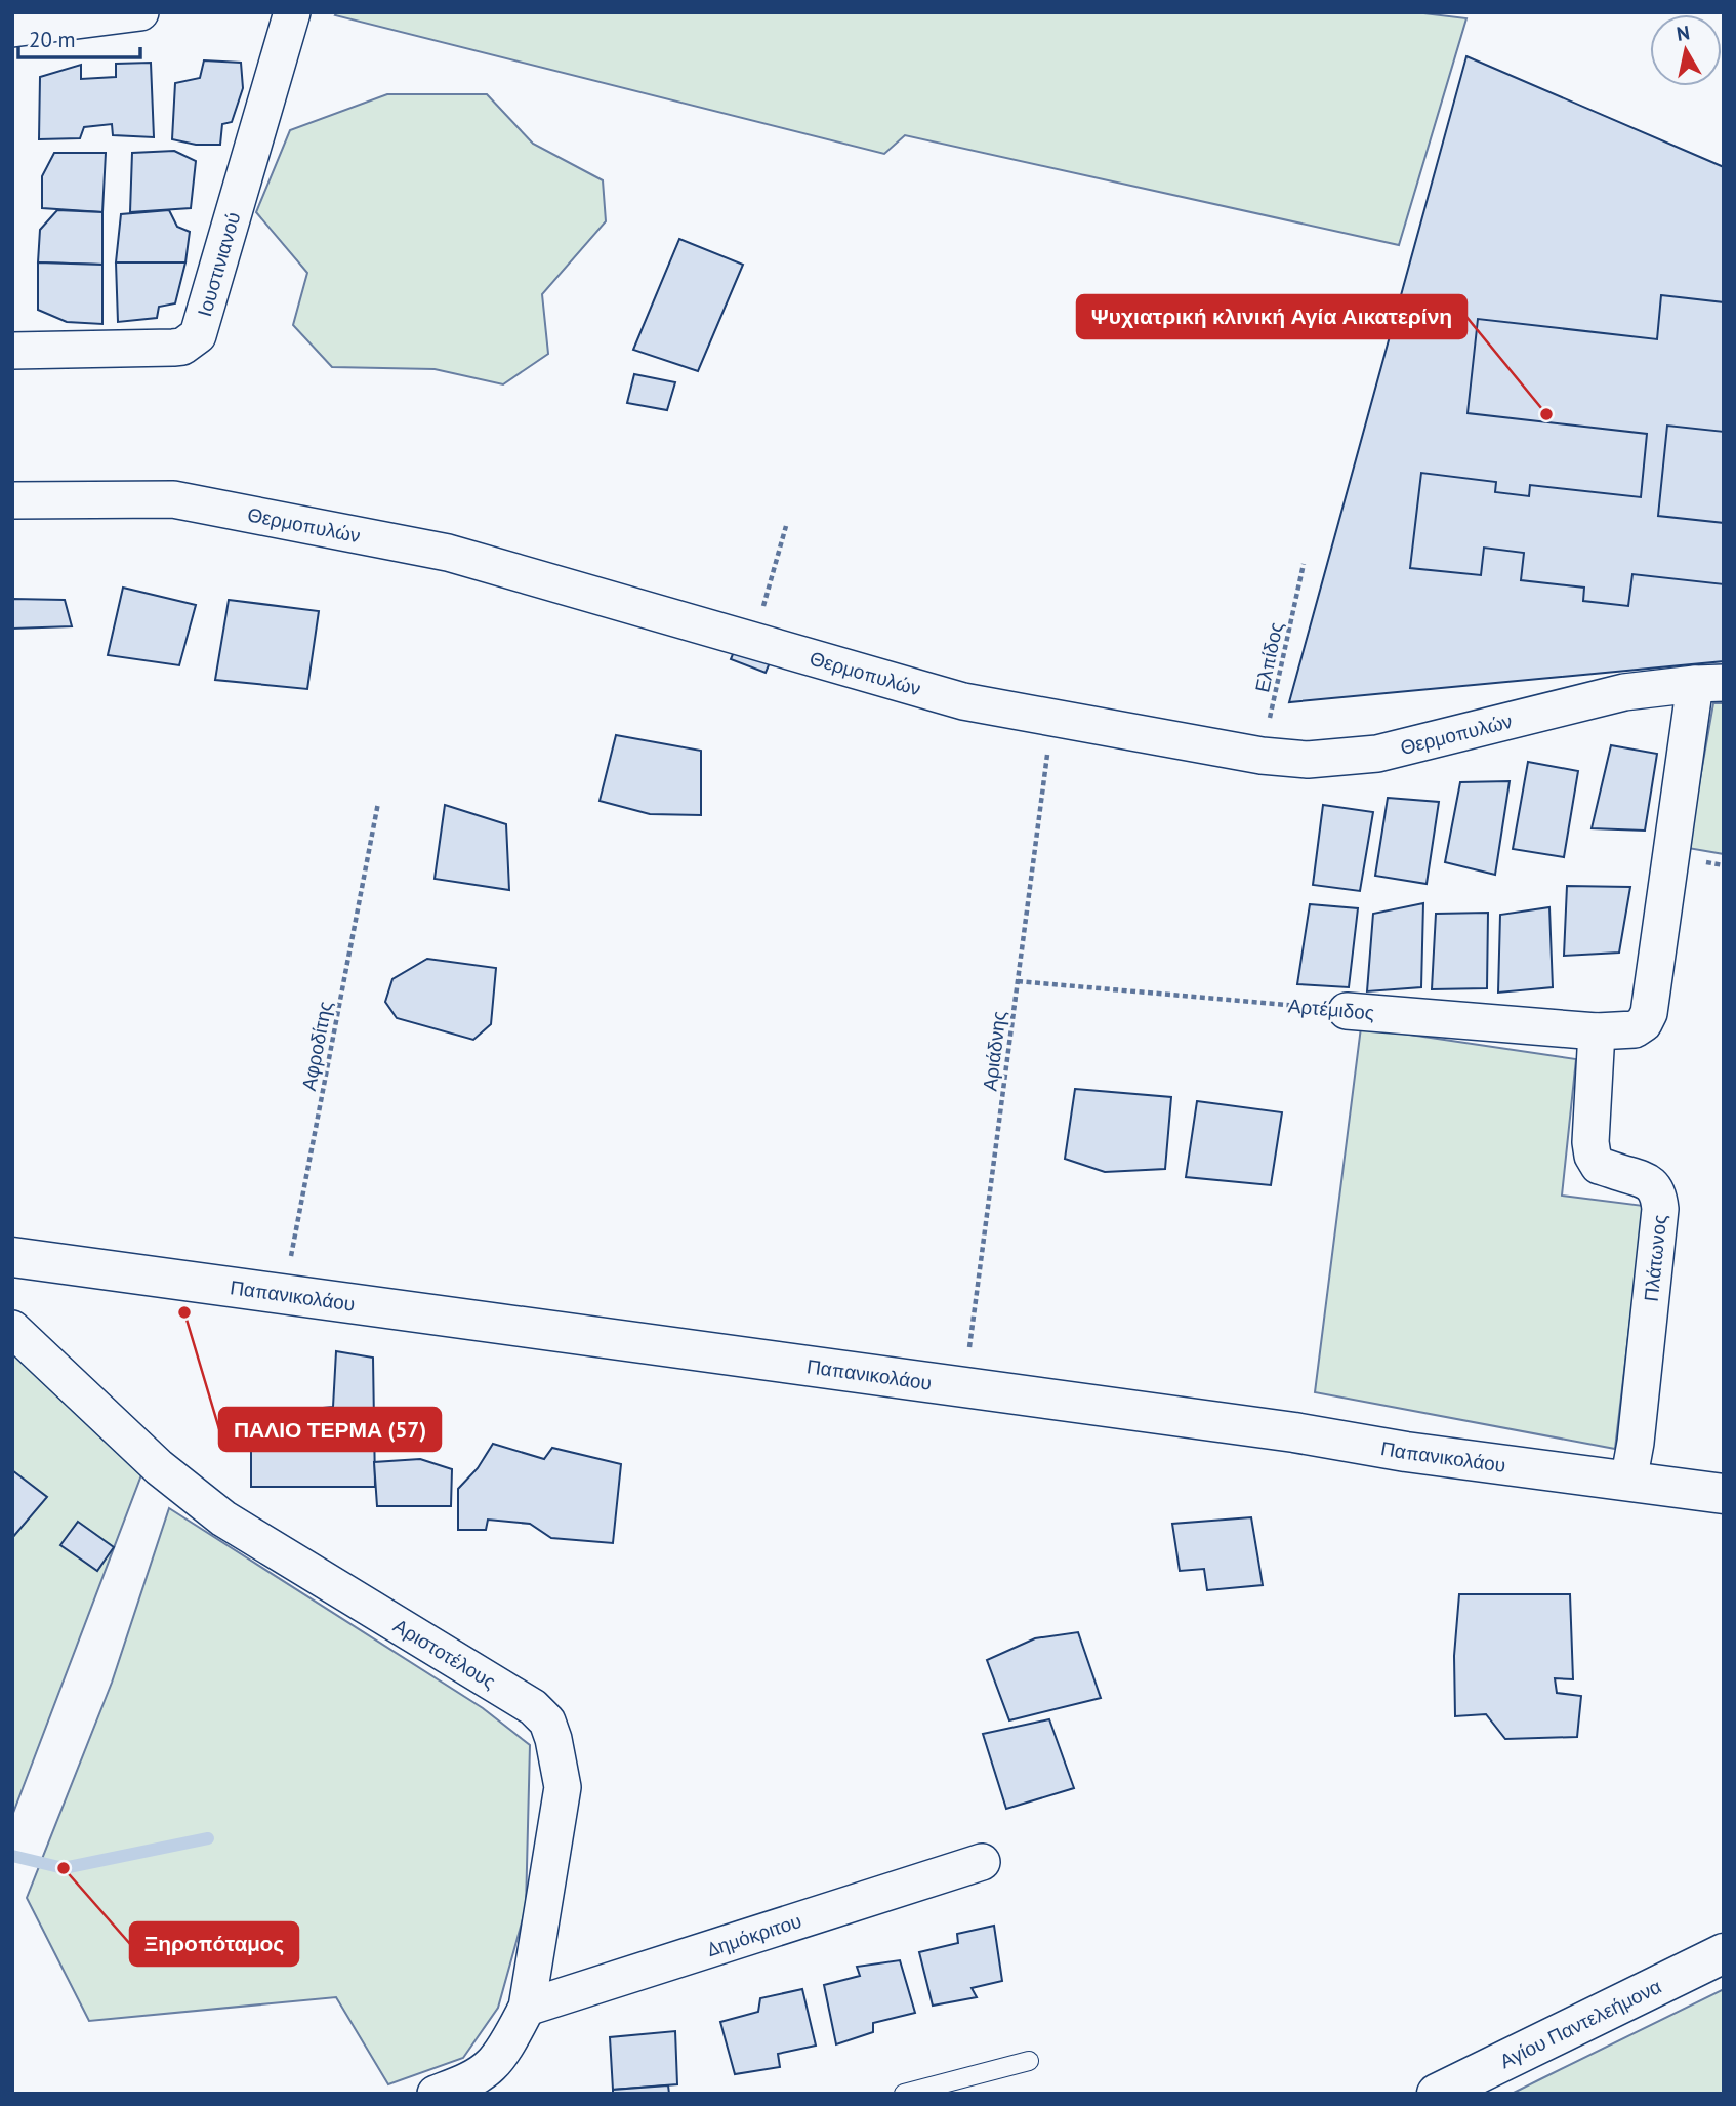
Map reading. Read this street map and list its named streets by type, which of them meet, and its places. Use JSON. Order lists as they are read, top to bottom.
{
  "streets": {
    "main road": ["Παπανικολάου", "Αγίου Παντελεήμονα"],
    "street": [
      "Ιουστινιανού",
      "Θερμοπυλών",
      "Αρτέμιδος",
      "Πλάτωνος",
      "Αριστοτέλους",
      "Δημόκριτου"
    ],
    "path": ["Ελπίδος", "Αφροδίτης", "Αριάδνης"]
  },
  "crossings": [
    ["Θερμοπυλών", "Ελπίδος"],
    ["Θερμοπυλών", "Αρτέμιδος"],
    ["Θερμοπυλών", "Αριάδνης"],
    ["Αρτέμιδος", "Αριάδνης"],
    ["Αρτέμιδος", "Πλάτωνος"],
    ["Αφροδίτης", "Παπανικολάου"],
    ["Αριάδνης", "Παπανικολάου"],
    ["Πλάτωνος", "Παπανικολάου"],
    ["Αριστοτέλους", "Δημόκριτου"]
  ],
  "places": ["Ψυχιατρική κλινική Αγία Αικατερίνη", "ΠΑΛΙΟ ΤΕΡΜΑ (57)", "Ξηροπόταμος"],
  "scale_bar": "20 m",
  "north": "top"
}
